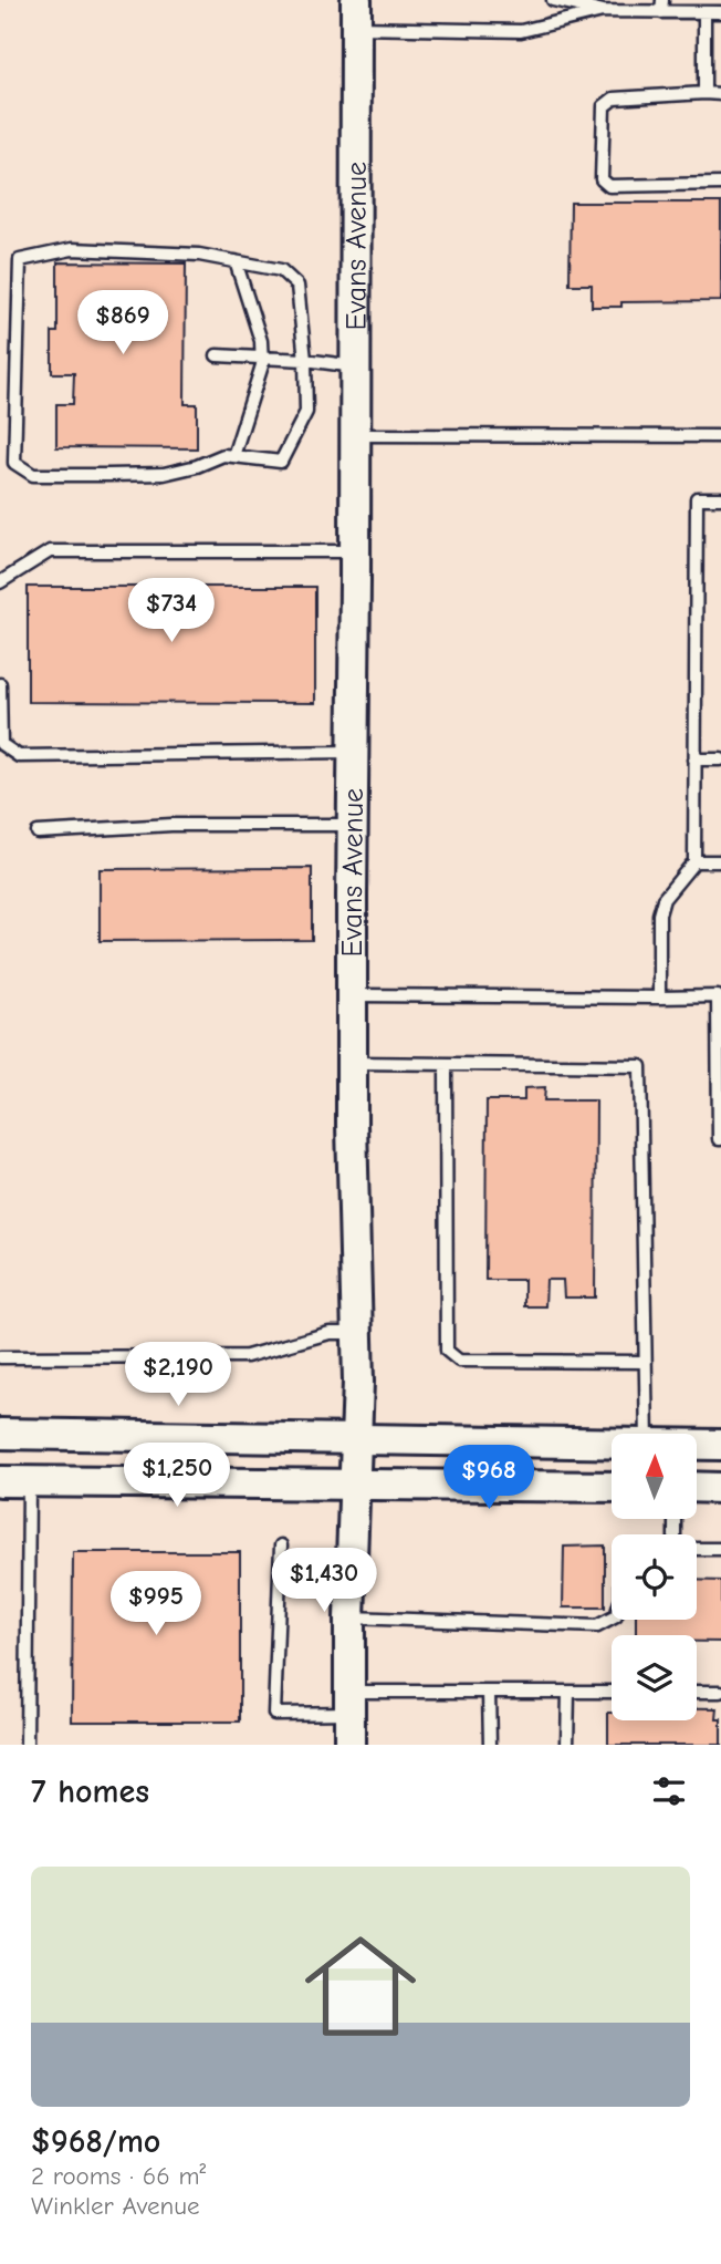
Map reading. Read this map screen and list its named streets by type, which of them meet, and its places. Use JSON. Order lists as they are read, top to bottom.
{
  "streets": {
    "street": ["Evans Avenue"]
  },
  "north": "top",
  "page": {
    "price": [
      "$869",
      "$734",
      "$2,190",
      "$1,250",
      "$968",
      "$1,430",
      "$995"
    ],
    "heading": "7 homes",
    "list": [
      {
        "name": "$968/mo",
        "note": "2 rooms · 66 m² · Winkler Avenue"
      }
    ]
  }
}
